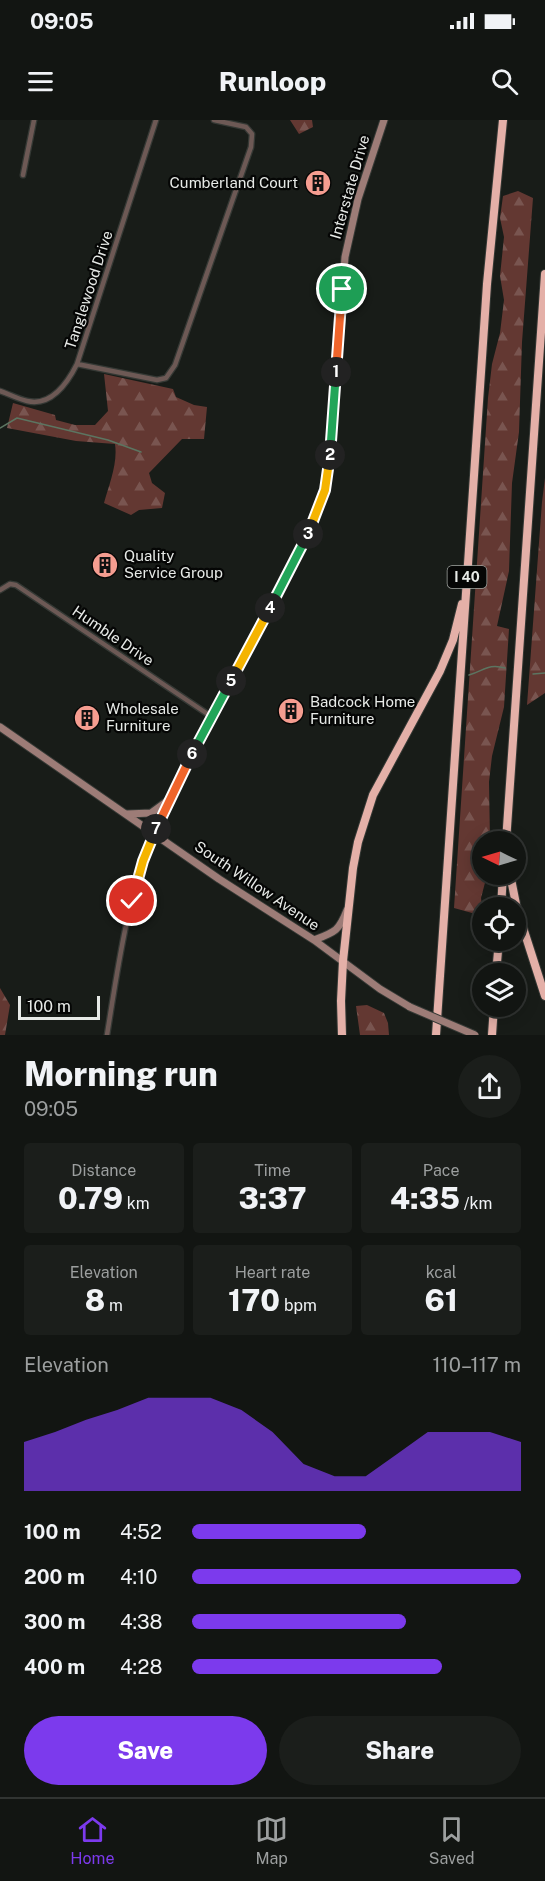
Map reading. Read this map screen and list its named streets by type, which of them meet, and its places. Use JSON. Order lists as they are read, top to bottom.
{
  "streets": {
    "highway": ["I 40"],
    "main road": ["Interstate Drive", "South Willow Avenue"],
    "street": ["Tanglewood Drive", "Humble Drive"]
  },
  "crossings": [
    ["Interstate Drive", "Humble Drive"],
    ["Interstate Drive", "South Willow Avenue"]
  ],
  "places": {
    "building": [
      "Cumberland Court",
      "Quality Service Group",
      "Badcock Home Furniture",
      "Wholesale Furniture"
    ]
  },
  "scale_bar": "100 m",
  "north": "left",
  "page": {
    "status": "09:05",
    "header": "Runloop",
    "pins": [
      "1",
      "2",
      "3",
      "4",
      "5",
      "6",
      "7"
    ],
    "scale": "100 m",
    "heading": ["Morning run", "09:05"],
    "stats": [
      ["Distance", "0.79 km"],
      ["Time", "3:37"],
      ["Pace", "4:35 /km"],
      ["Elevation", "8 m"],
      ["Heart rate", "170 bpm"],
      ["kcal", "61"]
    ],
    "chart": ["Elevation", "110–117 m"],
    "list": [
      {
        "name": "100 m",
        "note": "4:52"
      },
      {
        "name": "200 m",
        "note": "4:10"
      },
      {
        "name": "300 m",
        "note": "4:38"
      },
      {
        "name": "400 m",
        "note": "4:28"
      }
    ],
    "buttons": ["Save", "Share"],
    "tabs": ["Home", "Map", "Saved"]
  }
}
